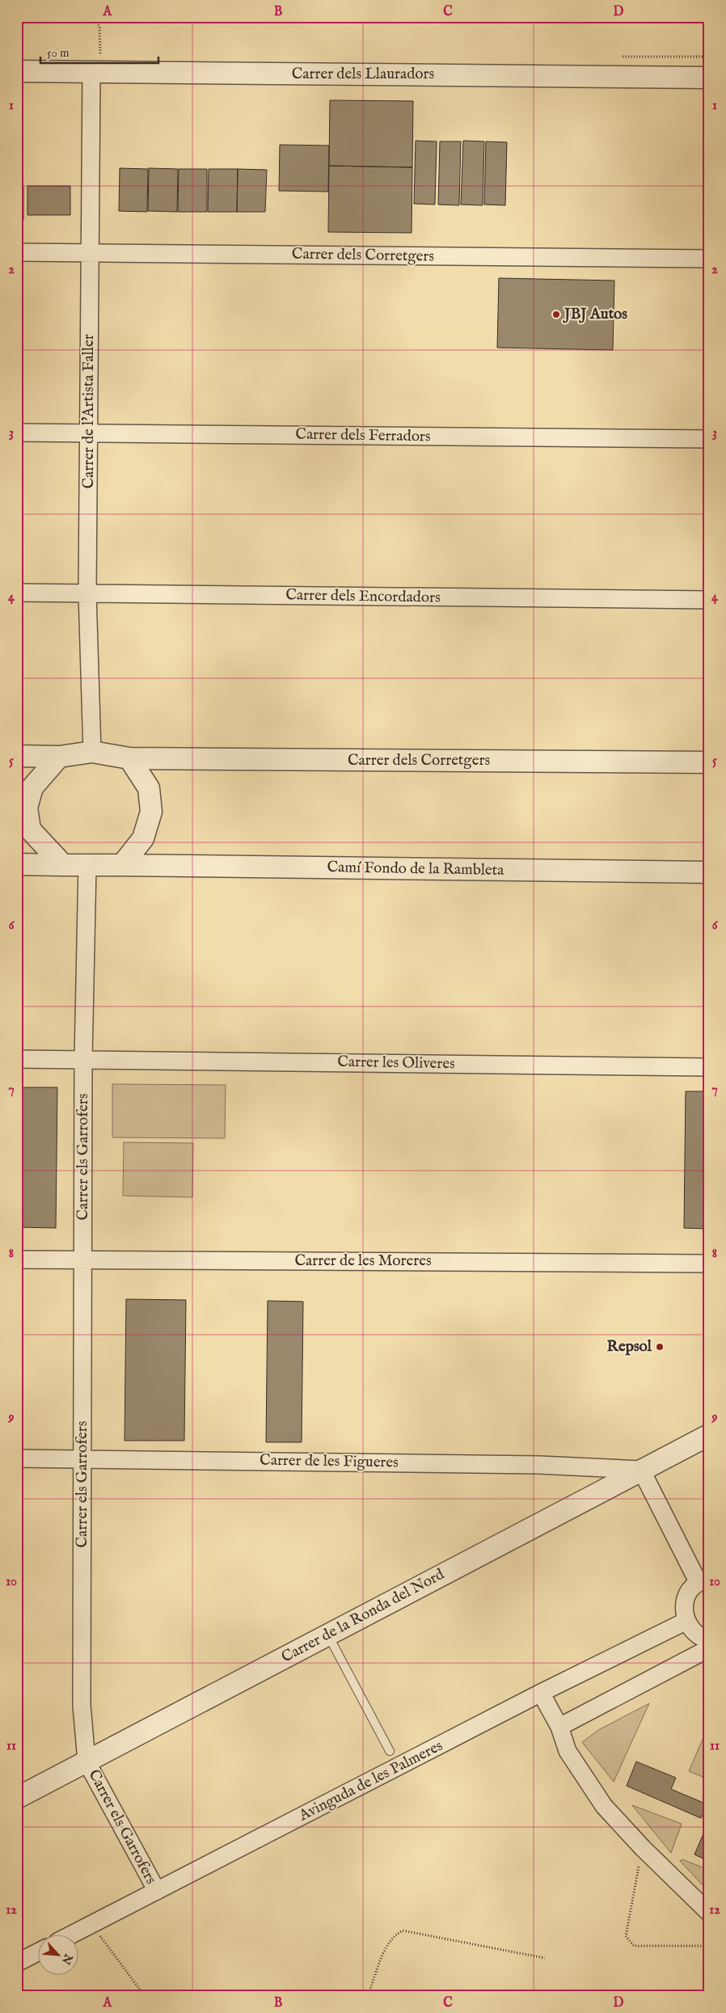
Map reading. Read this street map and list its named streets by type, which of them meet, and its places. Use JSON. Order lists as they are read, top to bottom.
{
  "streets": {
    "street": [
      "Carrer dels Llauradors",
      "Carrer dels Corretgers",
      "Carrer de l'Artista Faller",
      "Carrer dels Ferradors",
      "Carrer dels Encordadors",
      "Camí Fondo de la Rambleta",
      "Carrer les Oliveres",
      "Carrer els Garrofers",
      "Carrer de les Moreres",
      "Carrer de les Figueres",
      "Carrer de la Ronda del Nord",
      "Avinguda de les Palmeres"
    ]
  },
  "crossings": [
    ["Carrer dels Llauradors", "Carrer de l'Artista Faller"],
    ["Carrer dels Corretgers", "Carrer de l'Artista Faller"],
    ["Carrer dels Corretgers", "Camí Fondo de la Rambleta"],
    ["Carrer dels Corretgers", "Carrer els Garrofers"],
    ["Carrer de l'Artista Faller", "Carrer dels Ferradors"],
    ["Carrer de l'Artista Faller", "Carrer dels Encordadors"],
    ["Carrer de l'Artista Faller", "Camí Fondo de la Rambleta"],
    ["Carrer de l'Artista Faller", "Carrer els Garrofers"],
    ["Camí Fondo de la Rambleta", "Carrer els Garrofers"],
    ["Carrer les Oliveres", "Carrer els Garrofers"],
    ["Carrer els Garrofers", "Carrer de les Moreres"],
    ["Carrer els Garrofers", "Carrer de les Figueres"],
    ["Carrer els Garrofers", "Carrer de la Ronda del Nord"],
    ["Carrer els Garrofers", "Avinguda de les Palmeres"],
    ["Carrer de les Figueres", "Carrer de la Ronda del Nord"]
  ],
  "places": ["JBJ Autos", "Repsol"],
  "scale_bar": "50 m",
  "north": "bottom right",
  "grid": {
    "columns": [
      "A",
      "B",
      "C",
      "D"
    ],
    "rows": [
      "1",
      "2",
      "3",
      "4",
      "5",
      "6",
      "7",
      "8",
      "9",
      "10",
      "11",
      "12"
    ]
  }
}
